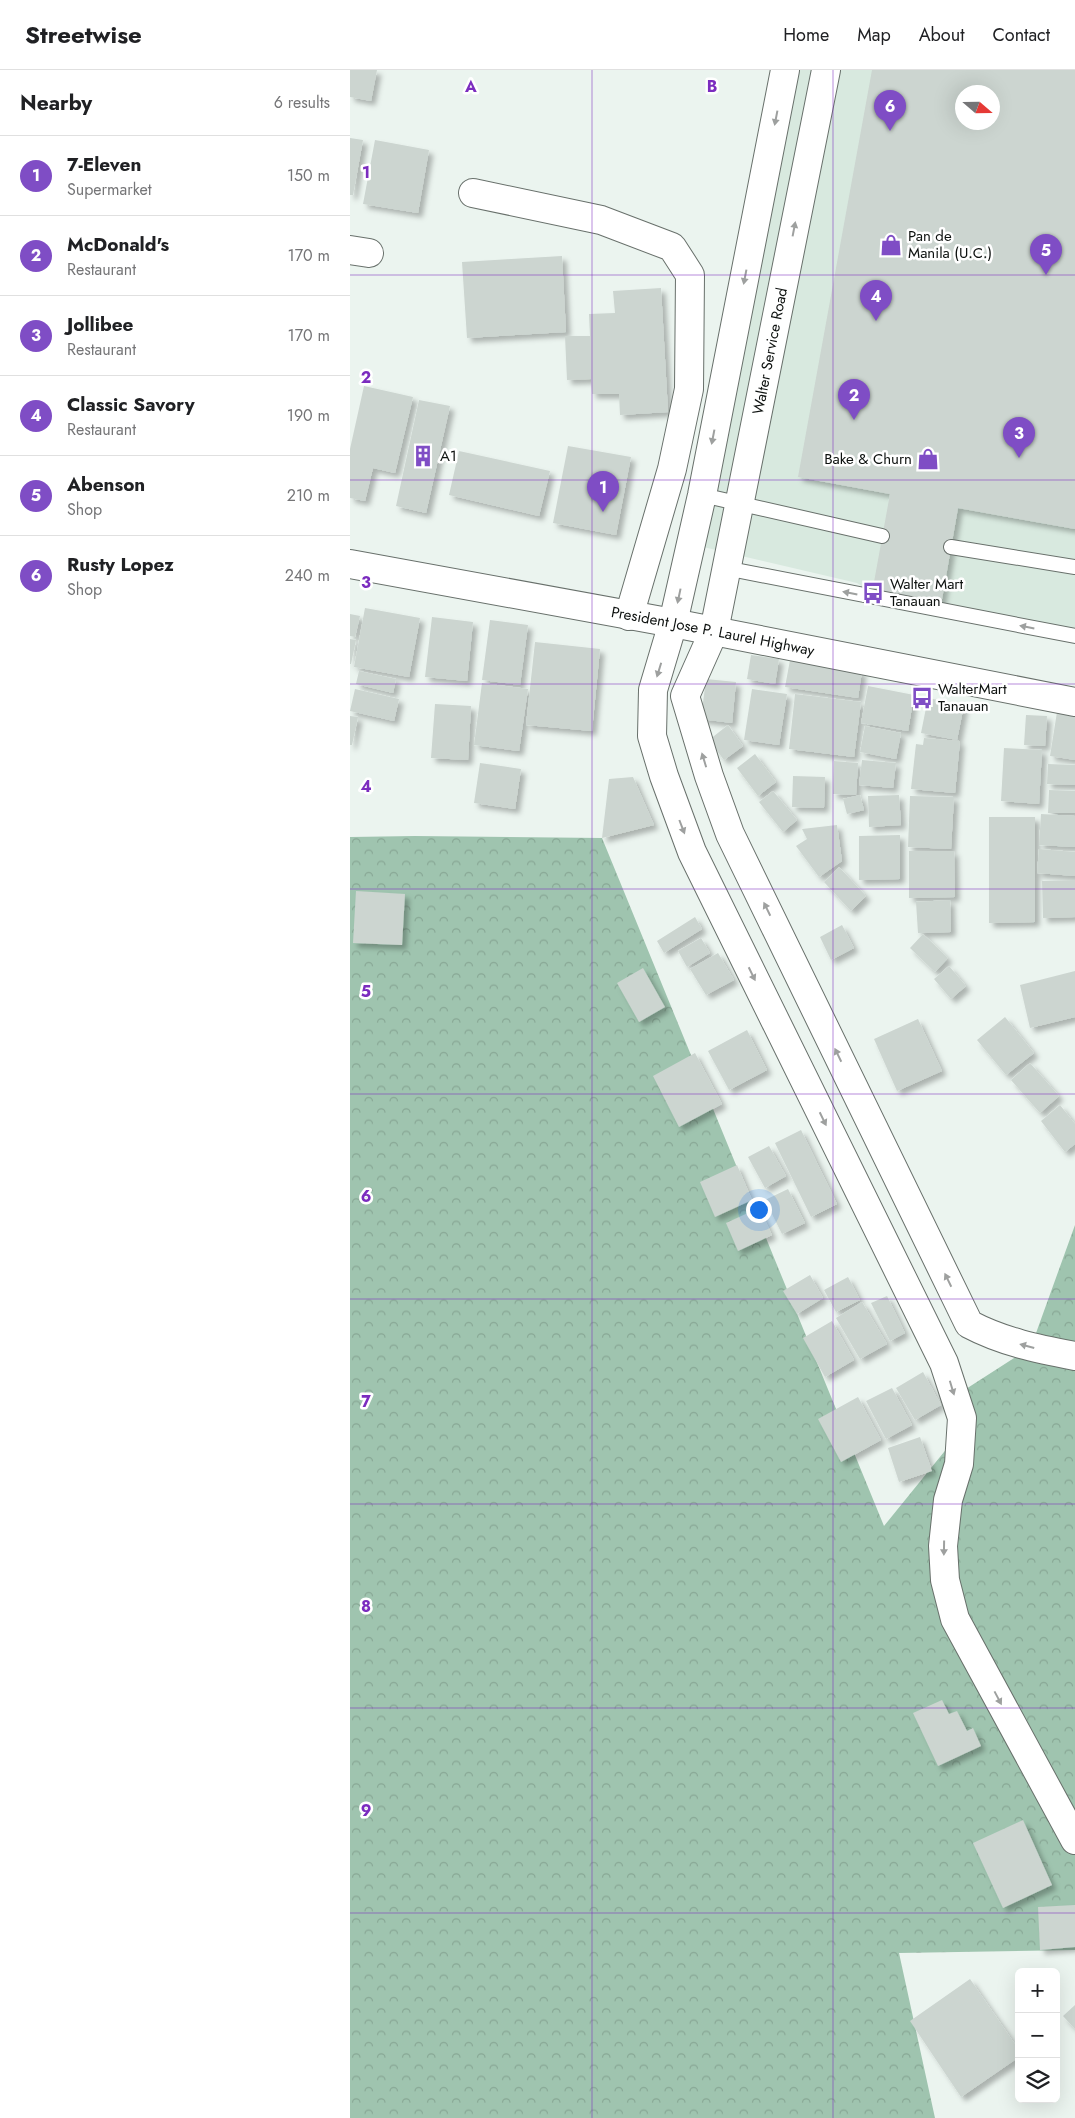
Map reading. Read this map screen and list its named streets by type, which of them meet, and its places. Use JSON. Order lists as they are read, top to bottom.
{
  "streets": {
    "main road": ["Walter Service Road", "President Jose P. Laurel Highway"]
  },
  "crossings": [
    ["Walter Service Road", "President Jose P. Laurel Highway"]
  ],
  "places": {
    "shop": ["Pan de Manila (U.C.)", "Bake & Churn"],
    "building": ["A1"],
    "bus stop": ["Walter Mart Tanauan", "WalterMart Tanauan"]
  },
  "north": "right",
  "page": {
    "header": "Streetwise",
    "nav": [
      "Home",
      "Map",
      "About",
      "Contact"
    ],
    "heading": ["Nearby", "6 results"],
    "pins": [
      "6",
      "5",
      "4",
      "2",
      "3",
      "1"
    ],
    "list": [
      {
        "mark": "1",
        "name": "7-Eleven",
        "note": "Supermarket",
        "value": "150 m"
      },
      {
        "mark": "2",
        "name": "McDonald's",
        "note": "Restaurant",
        "value": "170 m"
      },
      {
        "mark": "3",
        "name": "Jollibee",
        "note": "Restaurant",
        "value": "170 m"
      },
      {
        "mark": "4",
        "name": "Classic Savory",
        "note": "Restaurant",
        "value": "190 m"
      },
      {
        "mark": "5",
        "name": "Abenson",
        "note": "Shop",
        "value": "210 m"
      },
      {
        "mark": "6",
        "name": "Rusty Lopez",
        "note": "Shop",
        "value": "240 m"
      }
    ],
    "map_buttons": ["+", "−"]
  },
  "grid": {
    "columns": ["A", "B"],
    "rows": [
      "1",
      "2",
      "3",
      "4",
      "5",
      "6",
      "7",
      "8",
      "9"
    ]
  }
}
